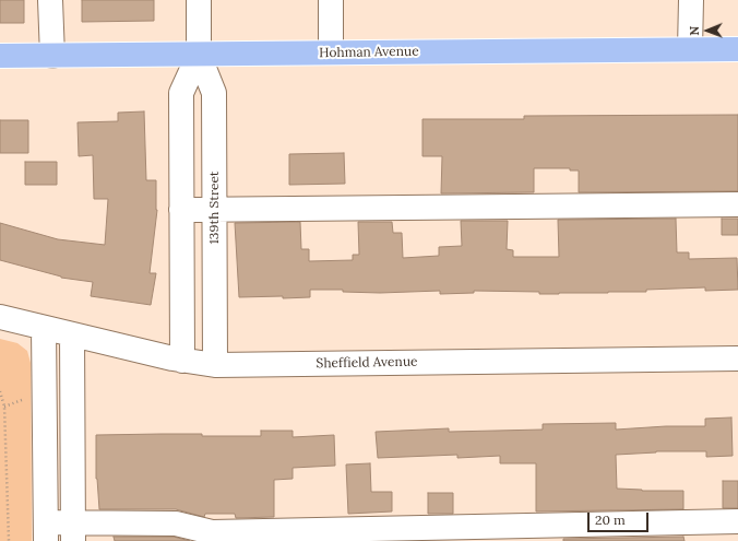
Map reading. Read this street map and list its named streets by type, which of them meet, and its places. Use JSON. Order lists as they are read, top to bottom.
{
  "streets": {
    "main road": ["Hohman Avenue"],
    "street": ["139th Street", "Sheffield Avenue"]
  },
  "crossings": [
    ["Hohman Avenue", "139th Street"],
    ["139th Street", "Sheffield Avenue"]
  ],
  "scale_bar": "20 m",
  "north": "left"
}
